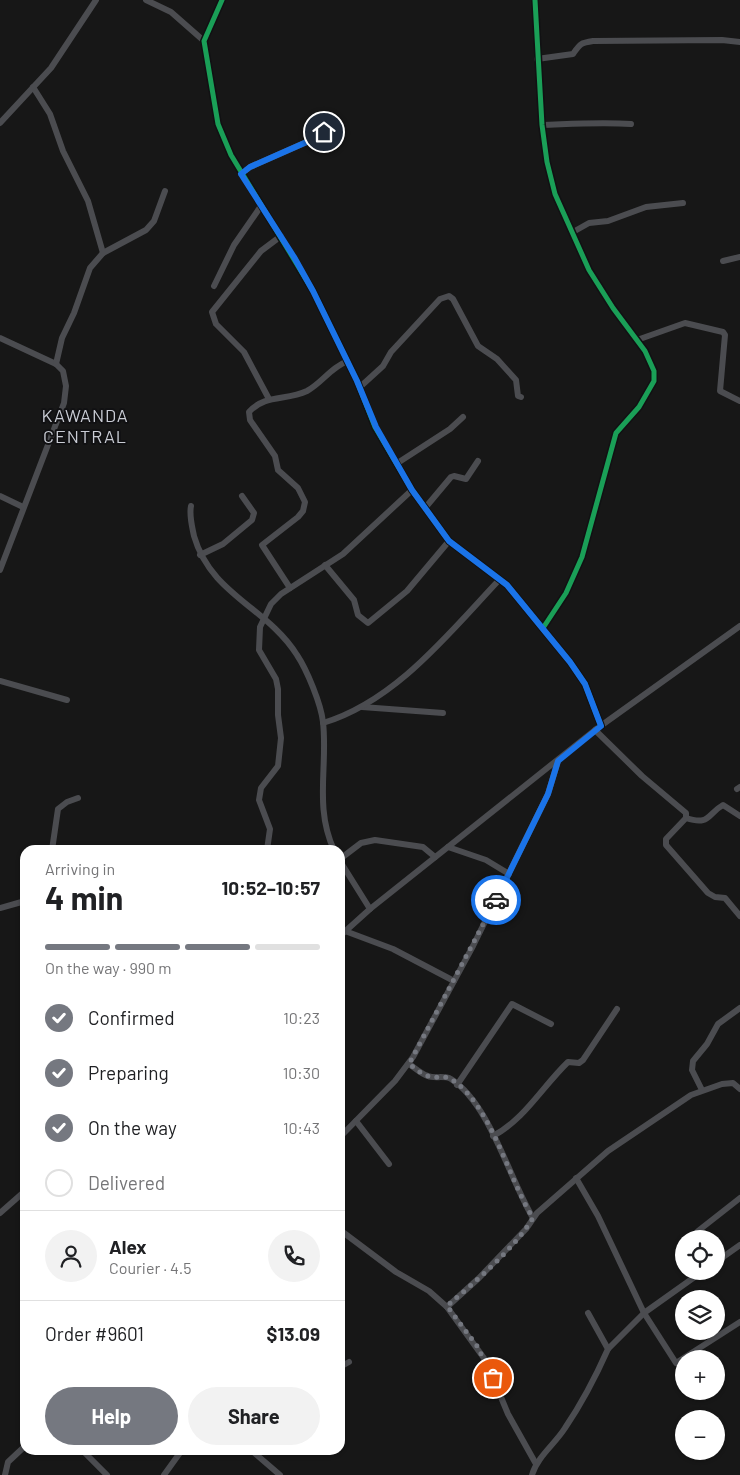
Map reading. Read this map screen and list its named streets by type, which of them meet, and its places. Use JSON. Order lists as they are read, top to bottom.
{
  "districts": ["KAWANDA CENTRAL"],
  "page": {
    "heading": ["4 min", "Arriving in", "10:52–10:57"],
    "panel": [
      "Alex",
      "Courier · 4.5",
      "Order #9601",
      "$13.09"
    ],
    "bar": "On the way · 990 m",
    "list": [
      ["Confirmed", "10:23"],
      ["Preparing", "10:30"],
      ["On the way", "10:43"],
      "Delivered"
    ],
    "map_buttons": ["+", "−"],
    "buttons": ["Help", "Share"]
  }
}
